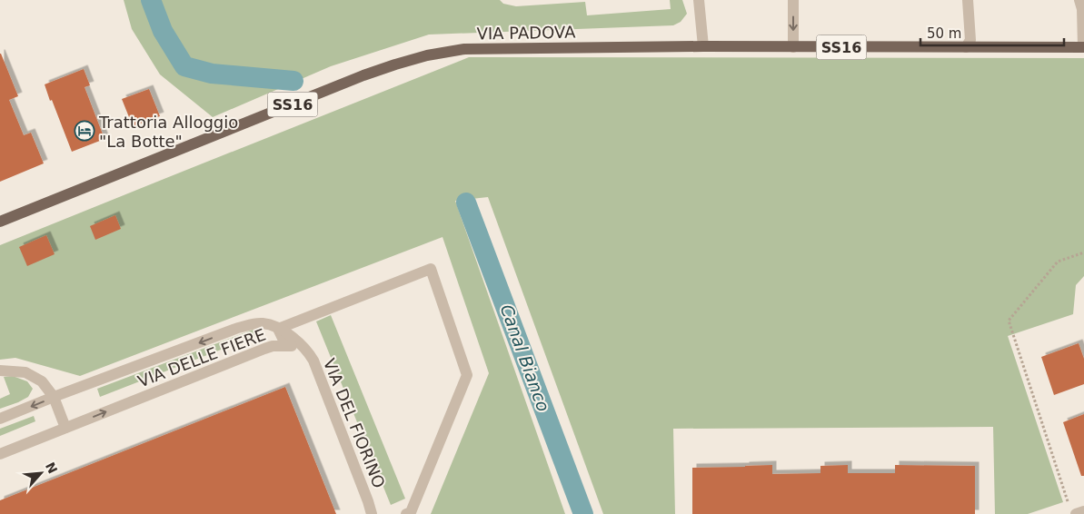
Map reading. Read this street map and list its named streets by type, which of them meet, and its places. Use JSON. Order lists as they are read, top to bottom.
{
  "streets": {
    "main road": ["VIA PADOVA", "SS16"],
    "street": ["VIA DELLE FIERE", "VIA DEL FIORINO"]
  },
  "crossings": [
    ["VIA DELLE FIERE", "VIA DEL FIORINO"]
  ],
  "water": ["Canal Bianco"],
  "places": {
    "hotel": ["Trattoria Alloggio \"La Botte\""]
  },
  "scale_bar": "50 m",
  "north": "top right"
}
